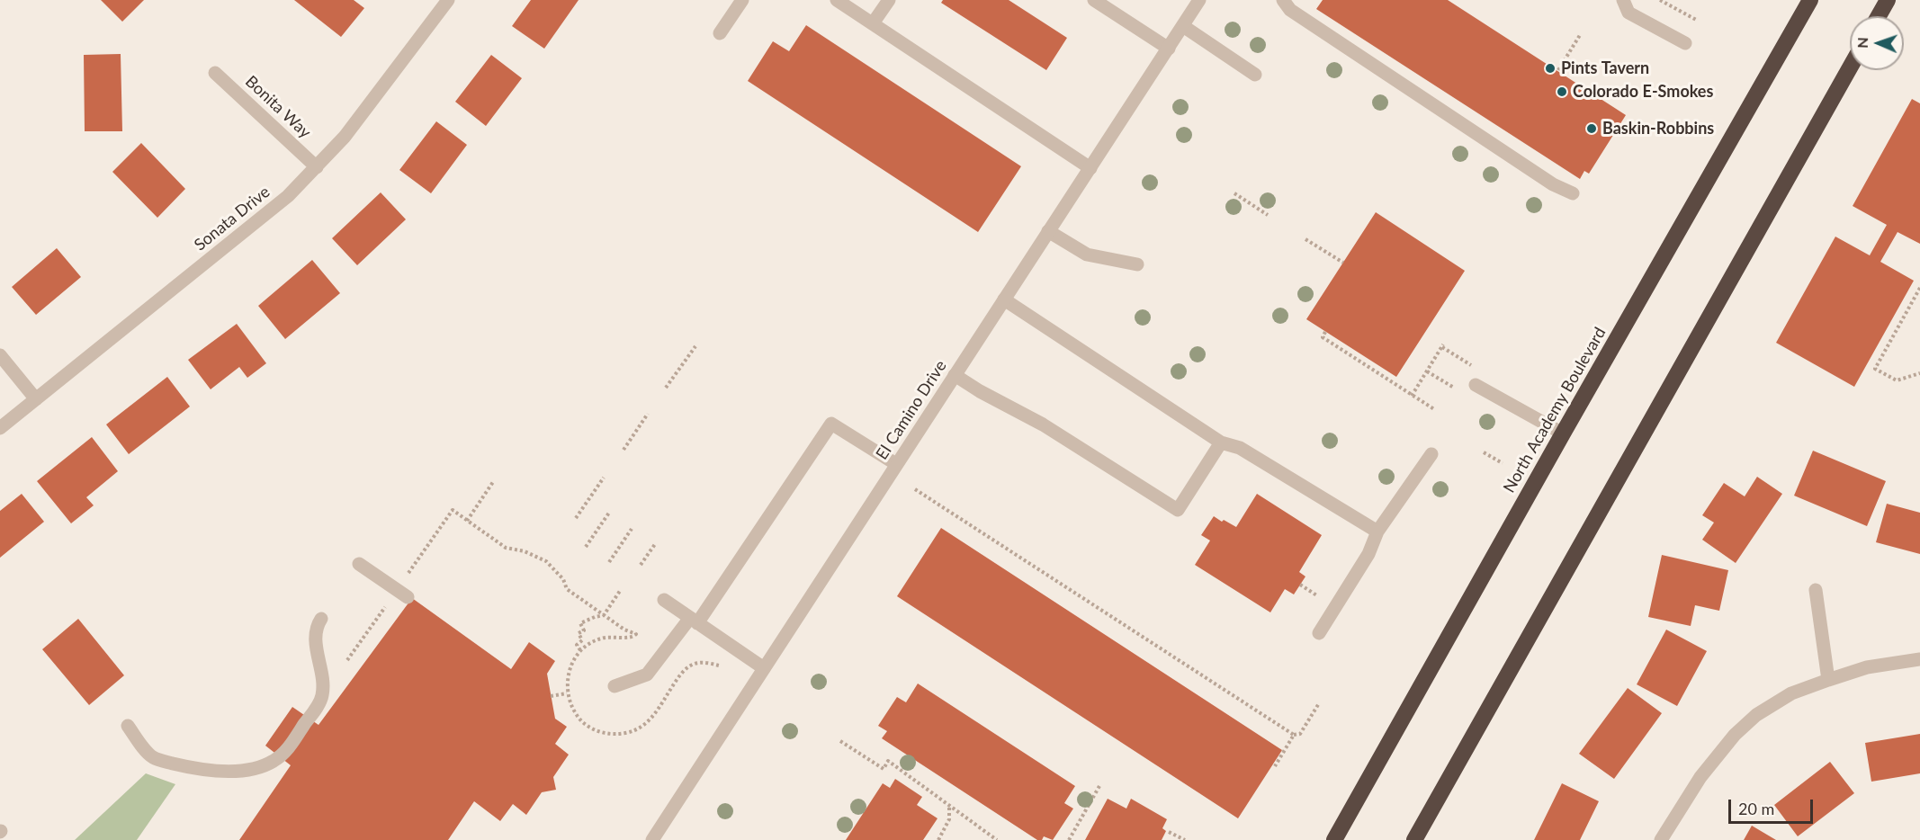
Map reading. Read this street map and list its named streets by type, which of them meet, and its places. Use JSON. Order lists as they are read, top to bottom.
{
  "streets": {
    "highway": ["North Academy Boulevard"],
    "street": ["Bonita Way", "Sonata Drive", "El Camino Drive"]
  },
  "crossings": [
    ["Bonita Way", "Sonata Drive"]
  ],
  "places": ["Pints Tavern", "Colorado E-Smokes", "Baskin-Robbins"],
  "scale_bar": "20 m",
  "north": "left"
}
